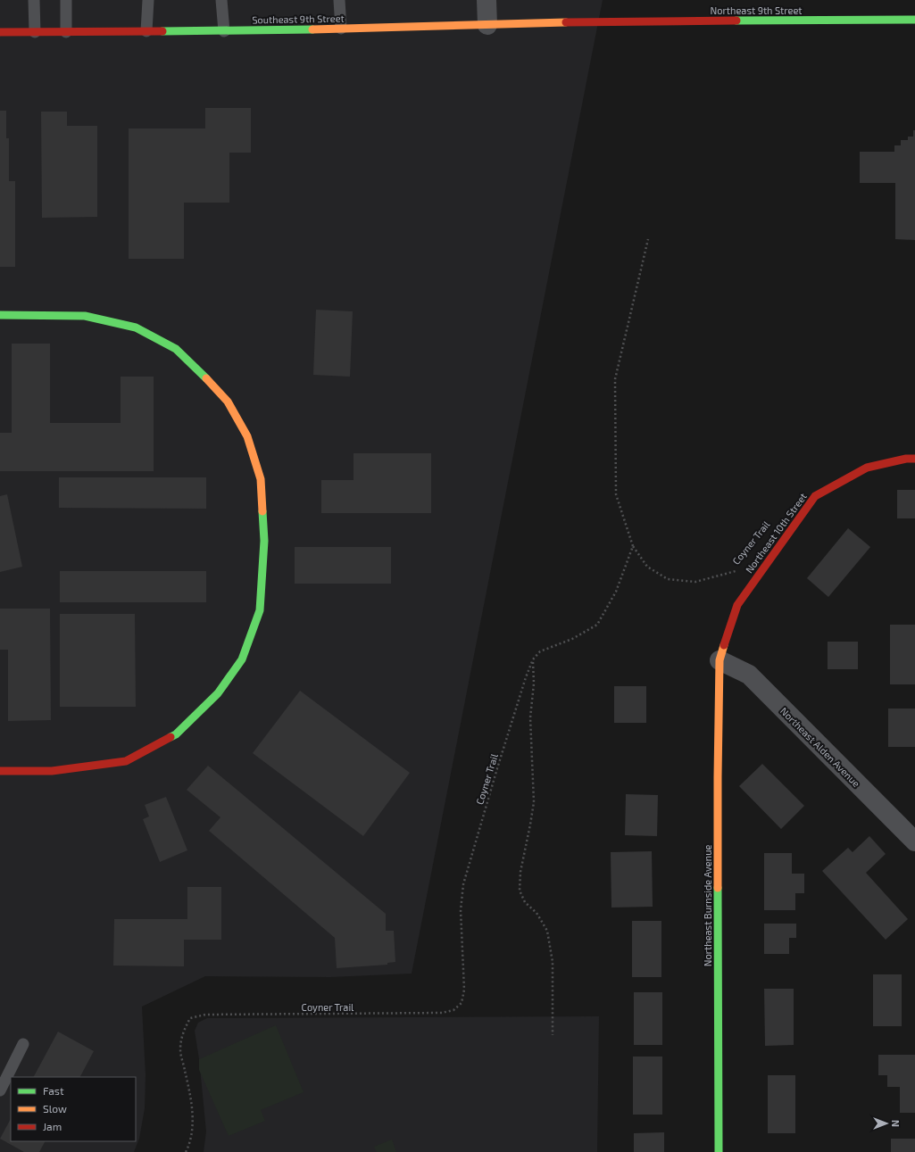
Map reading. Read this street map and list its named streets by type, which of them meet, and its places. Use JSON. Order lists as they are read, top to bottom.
{
  "streets": {
    "street": [
      "Northeast 9th Street",
      "Southeast 9th Street",
      "Northeast 10th Street",
      "Northeast Alden Avenue",
      "Northeast Burnside Avenue"
    ],
    "path": ["Coyner Trail"]
  },
  "crossings": [
    ["Northeast 9th Street", "Southeast 9th Street"],
    ["Northeast 10th Street", "Northeast Alden Avenue"],
    ["Northeast 10th Street", "Northeast Burnside Avenue"],
    ["Northeast Alden Avenue", "Northeast Burnside Avenue"]
  ],
  "legend": ["Fast", "Slow", "Jam"],
  "north": "right"
}
